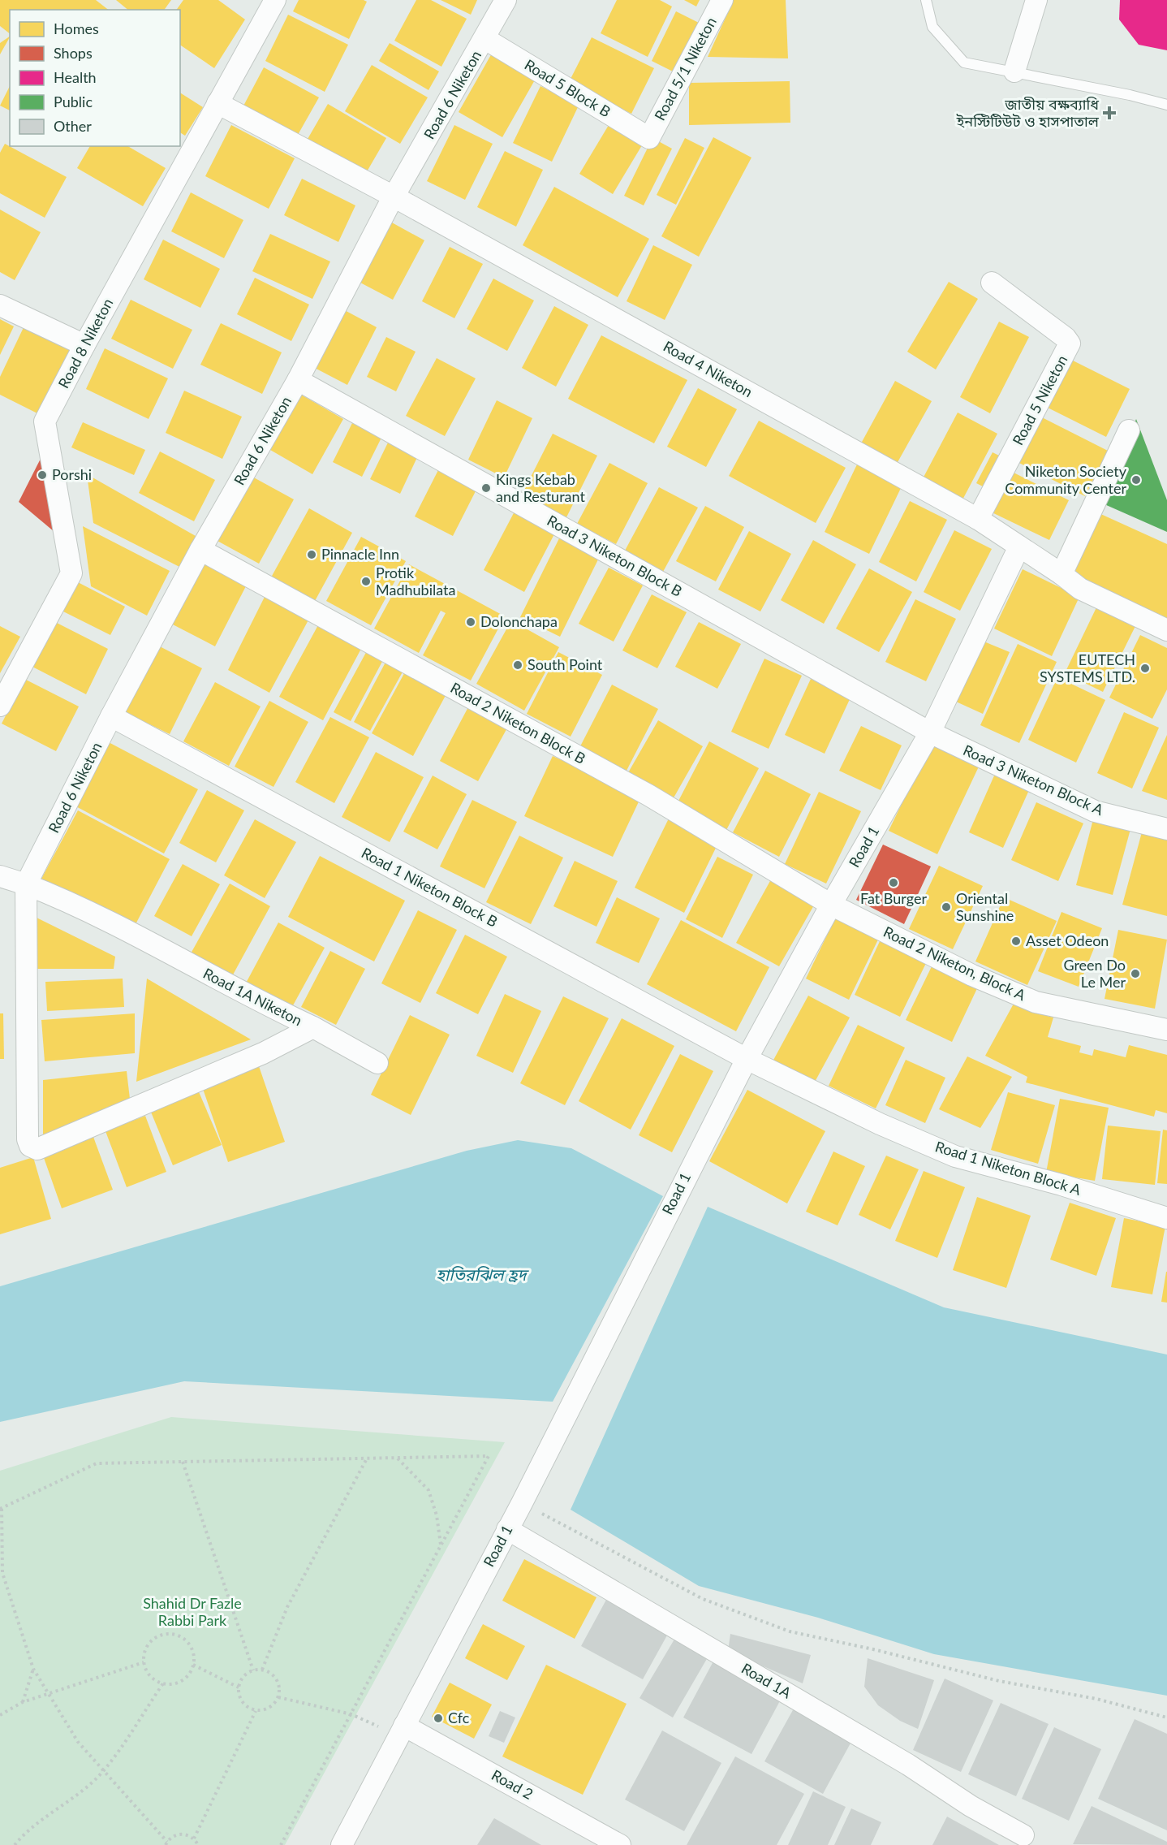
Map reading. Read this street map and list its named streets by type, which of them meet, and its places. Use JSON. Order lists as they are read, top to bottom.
{
  "streets": {
    "street": [
      "Road 5/1 Niketon",
      "Road 5 Block B",
      "Road 6 Niketon",
      "Road 8 Niketon",
      "Road 4 Niketon",
      "Road 5 Niketon",
      "Road 3 Niketon Block B",
      "Road 2 Niketon Block B",
      "Road 3 Niketon Block A",
      "Road 1",
      "Road 1 Niketon Block B",
      "Road 2 Niketon, Block A",
      "Road 1A Niketon",
      "Road 1 Niketon Block A",
      "Road 1A",
      "Road 2"
    ]
  },
  "crossings": [
    ["Road 5/1 Niketon", "Road 5 Block B"],
    ["Road 5 Block B", "Road 6 Niketon"],
    ["Road 6 Niketon", "Road 4 Niketon"],
    ["Road 6 Niketon", "Road 3 Niketon Block B"],
    ["Road 6 Niketon", "Road 2 Niketon Block B"],
    ["Road 6 Niketon", "Road 1 Niketon Block B"],
    ["Road 6 Niketon", "Road 1A Niketon"],
    ["Road 8 Niketon", "Road 4 Niketon"],
    ["Road 4 Niketon", "Road 5 Niketon"],
    ["Road 4 Niketon", "Road 1"],
    ["Road 3 Niketon Block B", "Road 3 Niketon Block A"],
    ["Road 3 Niketon Block B", "Road 1"],
    ["Road 2 Niketon Block B", "Road 1"],
    ["Road 2 Niketon Block B", "Road 2 Niketon, Block A"],
    ["Road 3 Niketon Block A", "Road 1"],
    ["Road 1", "Road 1 Niketon Block B"],
    ["Road 1", "Road 2 Niketon, Block A"],
    ["Road 1", "Road 1 Niketon Block A"],
    ["Road 1", "Road 1A"],
    ["Road 1", "Road 2"],
    ["Road 1 Niketon Block B", "Road 1 Niketon Block A"]
  ],
  "water": ["হাতিরঝিল হ্রদ"],
  "parks": ["Shahid Dr Fazle Rabbi Park"],
  "places": {
    "health": ["জাতীয় বক্ষব্যাধি ইনস্টিটিউট ও হাসপাতাল"],
    "other": [
      "Porshi",
      "Niketon Society Community Center",
      "Kings Kebab and Resturant",
      "Pinnacle Inn",
      "Protik Madhubilata",
      "Dolonchapa",
      "South Point",
      "EUTECH SYSTEMS LTD.",
      "Fat Burger",
      "Oriental Sunshine",
      "Asset Odeon",
      "Green Do Le Mer",
      "Cfc"
    ]
  },
  "legend": [
    "Homes",
    "Shops",
    "Health",
    "Public",
    "Other"
  ]
}
